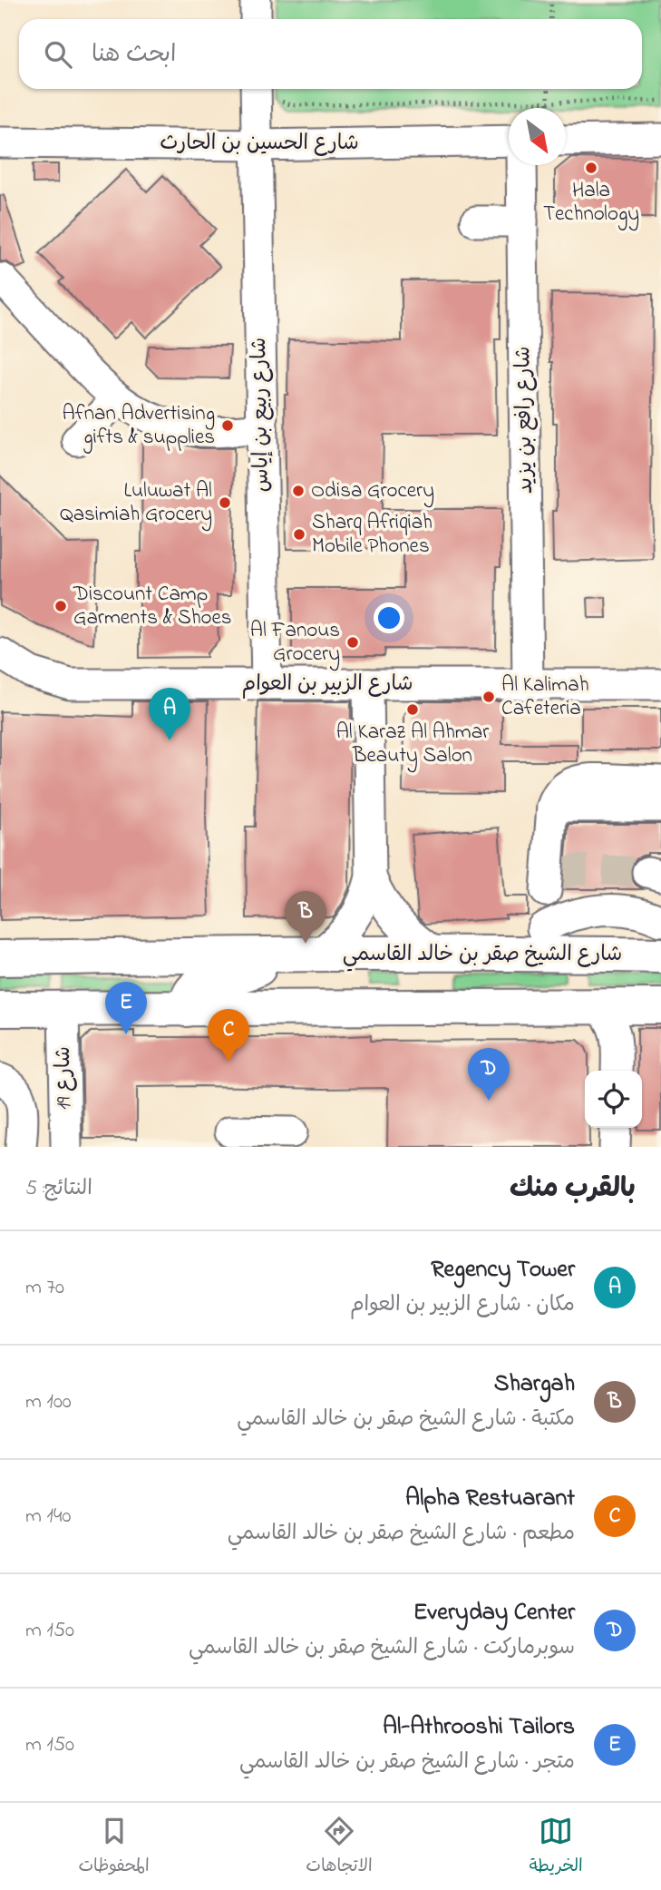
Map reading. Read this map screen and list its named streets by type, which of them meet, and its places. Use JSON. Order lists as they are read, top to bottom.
{
  "streets": {
    "main road": ["شارع الشيخ صقر بن خالد القاسمي"],
    "street": [
      "شارع الحسين بن الحارث",
      "شارع ربيع بن إياس",
      "شارع رافع بن يزيد",
      "شارع الزبير بن العوام",
      "شارع 19"
    ]
  },
  "crossings": [
    ["شارع الحسين بن الحارث", "شارع ربيع بن إياس"],
    ["شارع ربيع بن إياس", "شارع الزبير بن العوام"],
    ["شارع رافع بن يزيد", "شارع الزبير بن العوام"]
  ],
  "places": [
    "Hala Technology",
    "Afnan Advertising gifts & supplies",
    "Odisa Grocery",
    "Luluwat Al Qasimiah Grocery",
    "Sharq Afriqiah Mobile Phones",
    "Discount Camp Garments & Shoes",
    "Al Fanous Grocery",
    "Al Kalimah Cafeteria",
    "Al Karaz Al Ahmar Beauty Salon"
  ],
  "north": "bottom right",
  "page": {
    "search": "ابحث هنا",
    "pins": [
      "A",
      "B",
      "E",
      "C",
      "D"
    ],
    "heading": ["بالقرب منك", "النتائج: 5"],
    "list": [
      {
        "mark": "A",
        "name": "Regency Tower",
        "note": "مكان · شارع الزبير بن العوام",
        "value": "70 m"
      },
      {
        "mark": "B",
        "name": "Shargah",
        "note": "مكتبة · شارع الشيخ صقر بن خالد القاسمي",
        "value": "100 m"
      },
      {
        "mark": "C",
        "name": "Alpha Restuarant",
        "note": "مطعم · شارع الشيخ صقر بن خالد القاسمي",
        "value": "140 m"
      },
      {
        "mark": "D",
        "name": "Everyday Center",
        "note": "سوبرماركت · شارع الشيخ صقر بن خالد القاسمي",
        "value": "150 m"
      },
      {
        "mark": "E",
        "name": "Al-Athrooshi Tailors",
        "note": "متجر · شارع الشيخ صقر بن خالد القاسمي",
        "value": "150 m"
      }
    ],
    "nav": ["الخريطة", "الاتجاهات", "المحفوظات"]
  }
}
